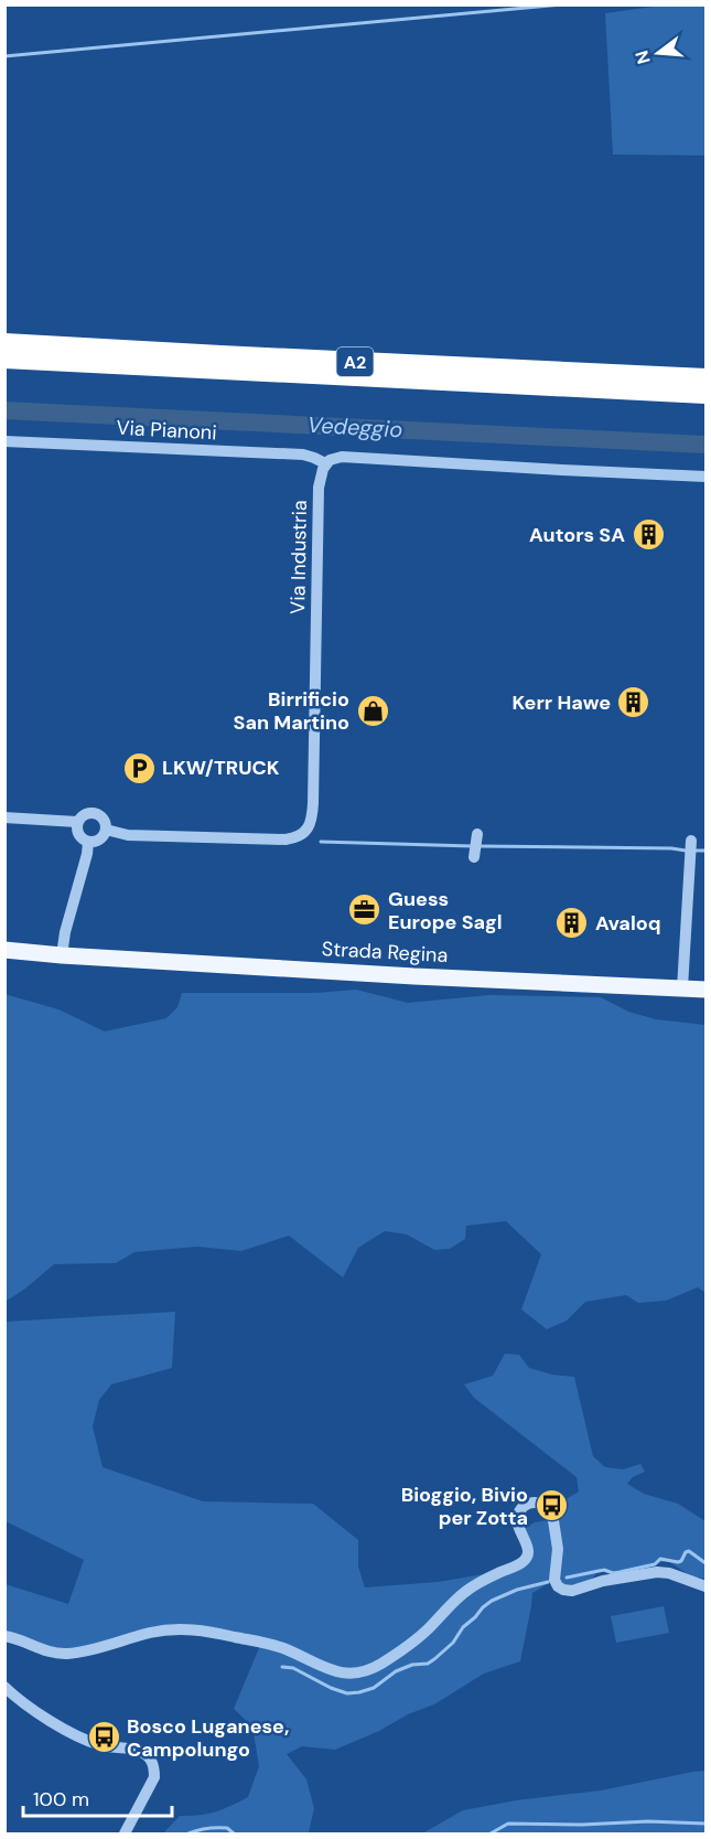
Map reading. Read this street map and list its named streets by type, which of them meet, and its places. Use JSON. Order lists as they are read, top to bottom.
{
  "streets": {
    "highway": ["A2"],
    "main road": ["Strada Regina"],
    "street": ["Via Pianoni", "Via Industria"]
  },
  "crossings": [
    ["Via Pianoni", "Via Industria"]
  ],
  "water": ["Vedeggio"],
  "places": {
    "building": ["Autors SA", "Kerr Hawe", "Avaloq"],
    "shop": ["Birrificio San Martino"],
    "parking": ["LKW/TRUCK"],
    "office": ["Guess Europe Sagl"],
    "bus stop": ["Bioggio, Bivio per Zotta", "Bosco Luganese, Campolungo"]
  },
  "scale_bar": "100 m",
  "north": "left"
}
